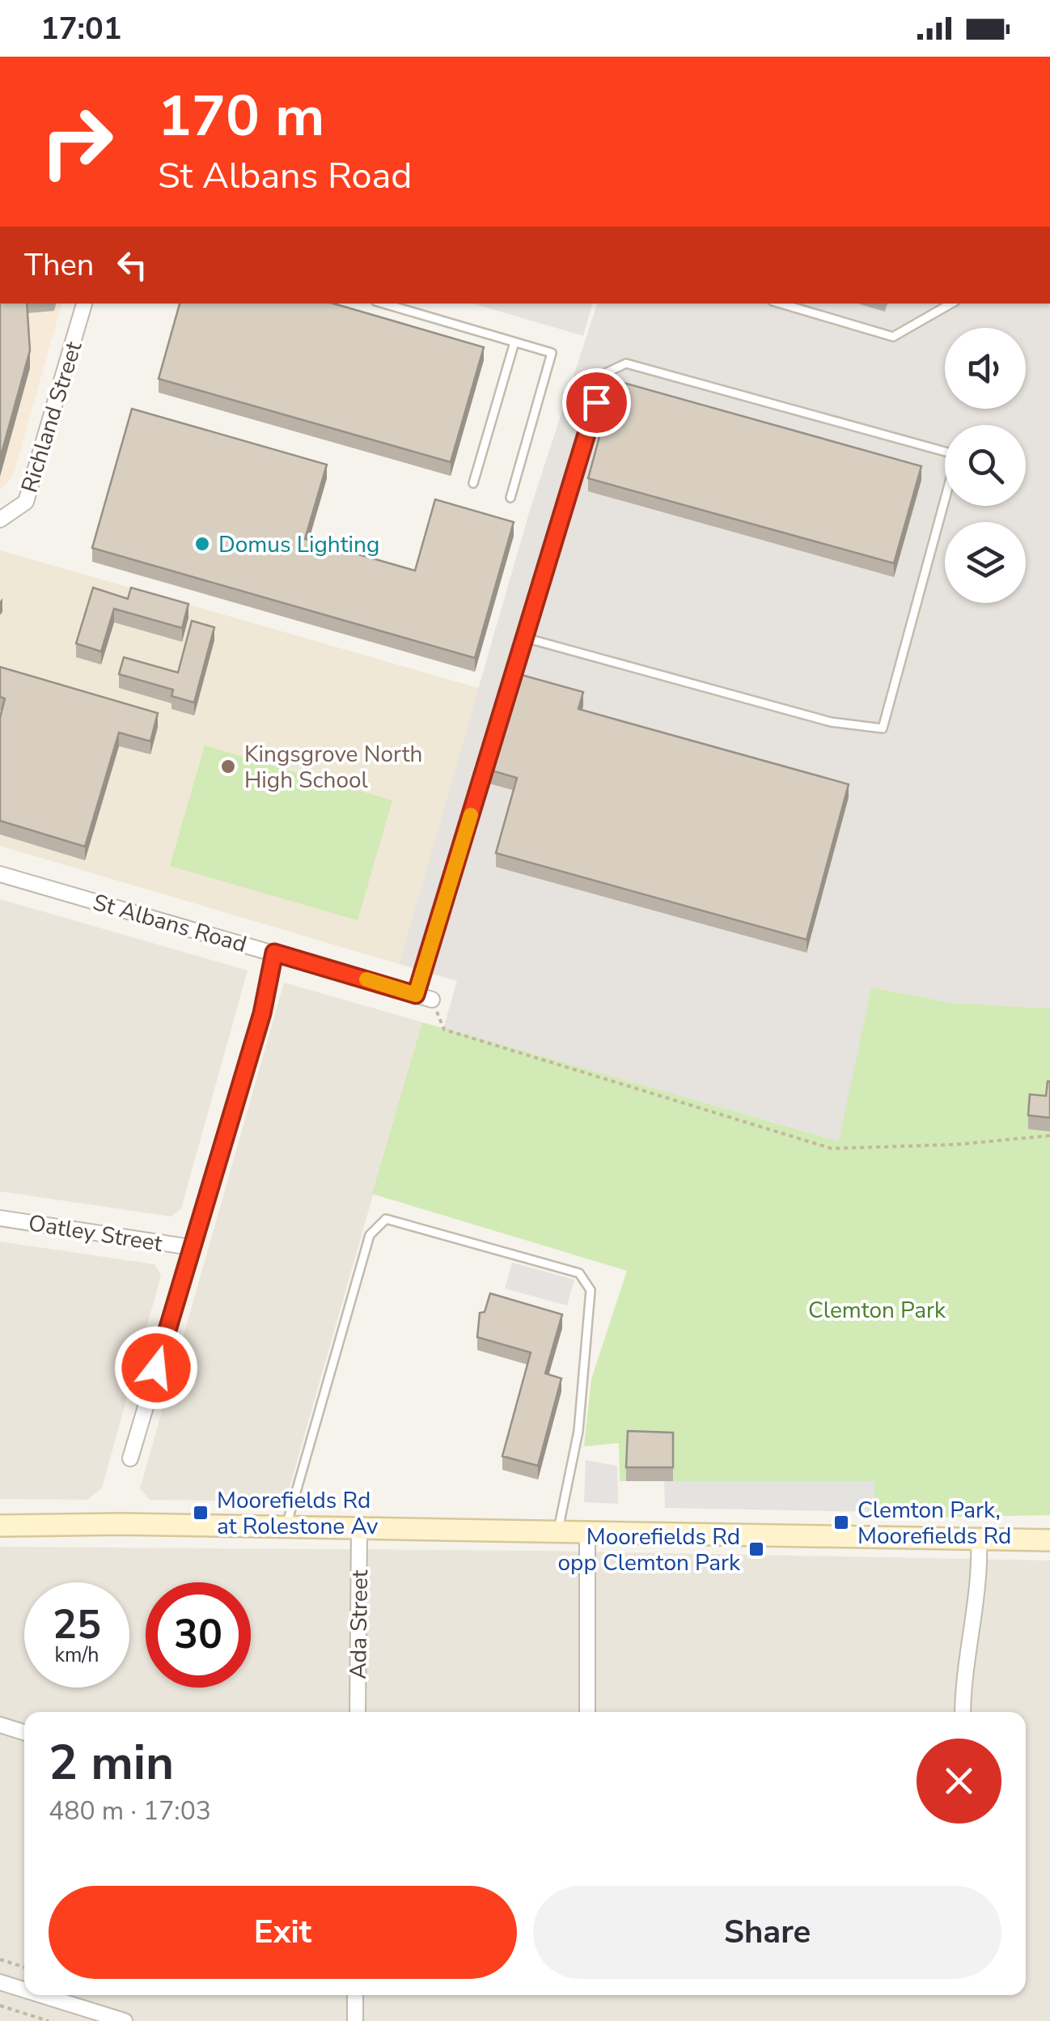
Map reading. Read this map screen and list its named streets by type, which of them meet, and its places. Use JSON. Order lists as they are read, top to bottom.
{
  "streets": {
    "street": [
      "Richland Street",
      "St Albans Road",
      "Oatley Street",
      "Ada Street"
    ]
  },
  "parks": ["Clemton Park"],
  "places": {
    "other": ["Domus Lighting", "Kingsgrove North High School"],
    "transit": ["Moorefields Rd at Rolestone Av", "Clemton Park, Moorefields Rd", "Moorefields Rd opp Clemton Park"]
  },
  "page": {
    "status": "17:01",
    "turn": ["170 m", "St Albans Road"],
    "then": "Then",
    "speed": "25 km/h",
    "limit": "30",
    "heading": ["2 min", "480 m · 17:03"],
    "buttons": ["Exit", "Share"]
  }
}
